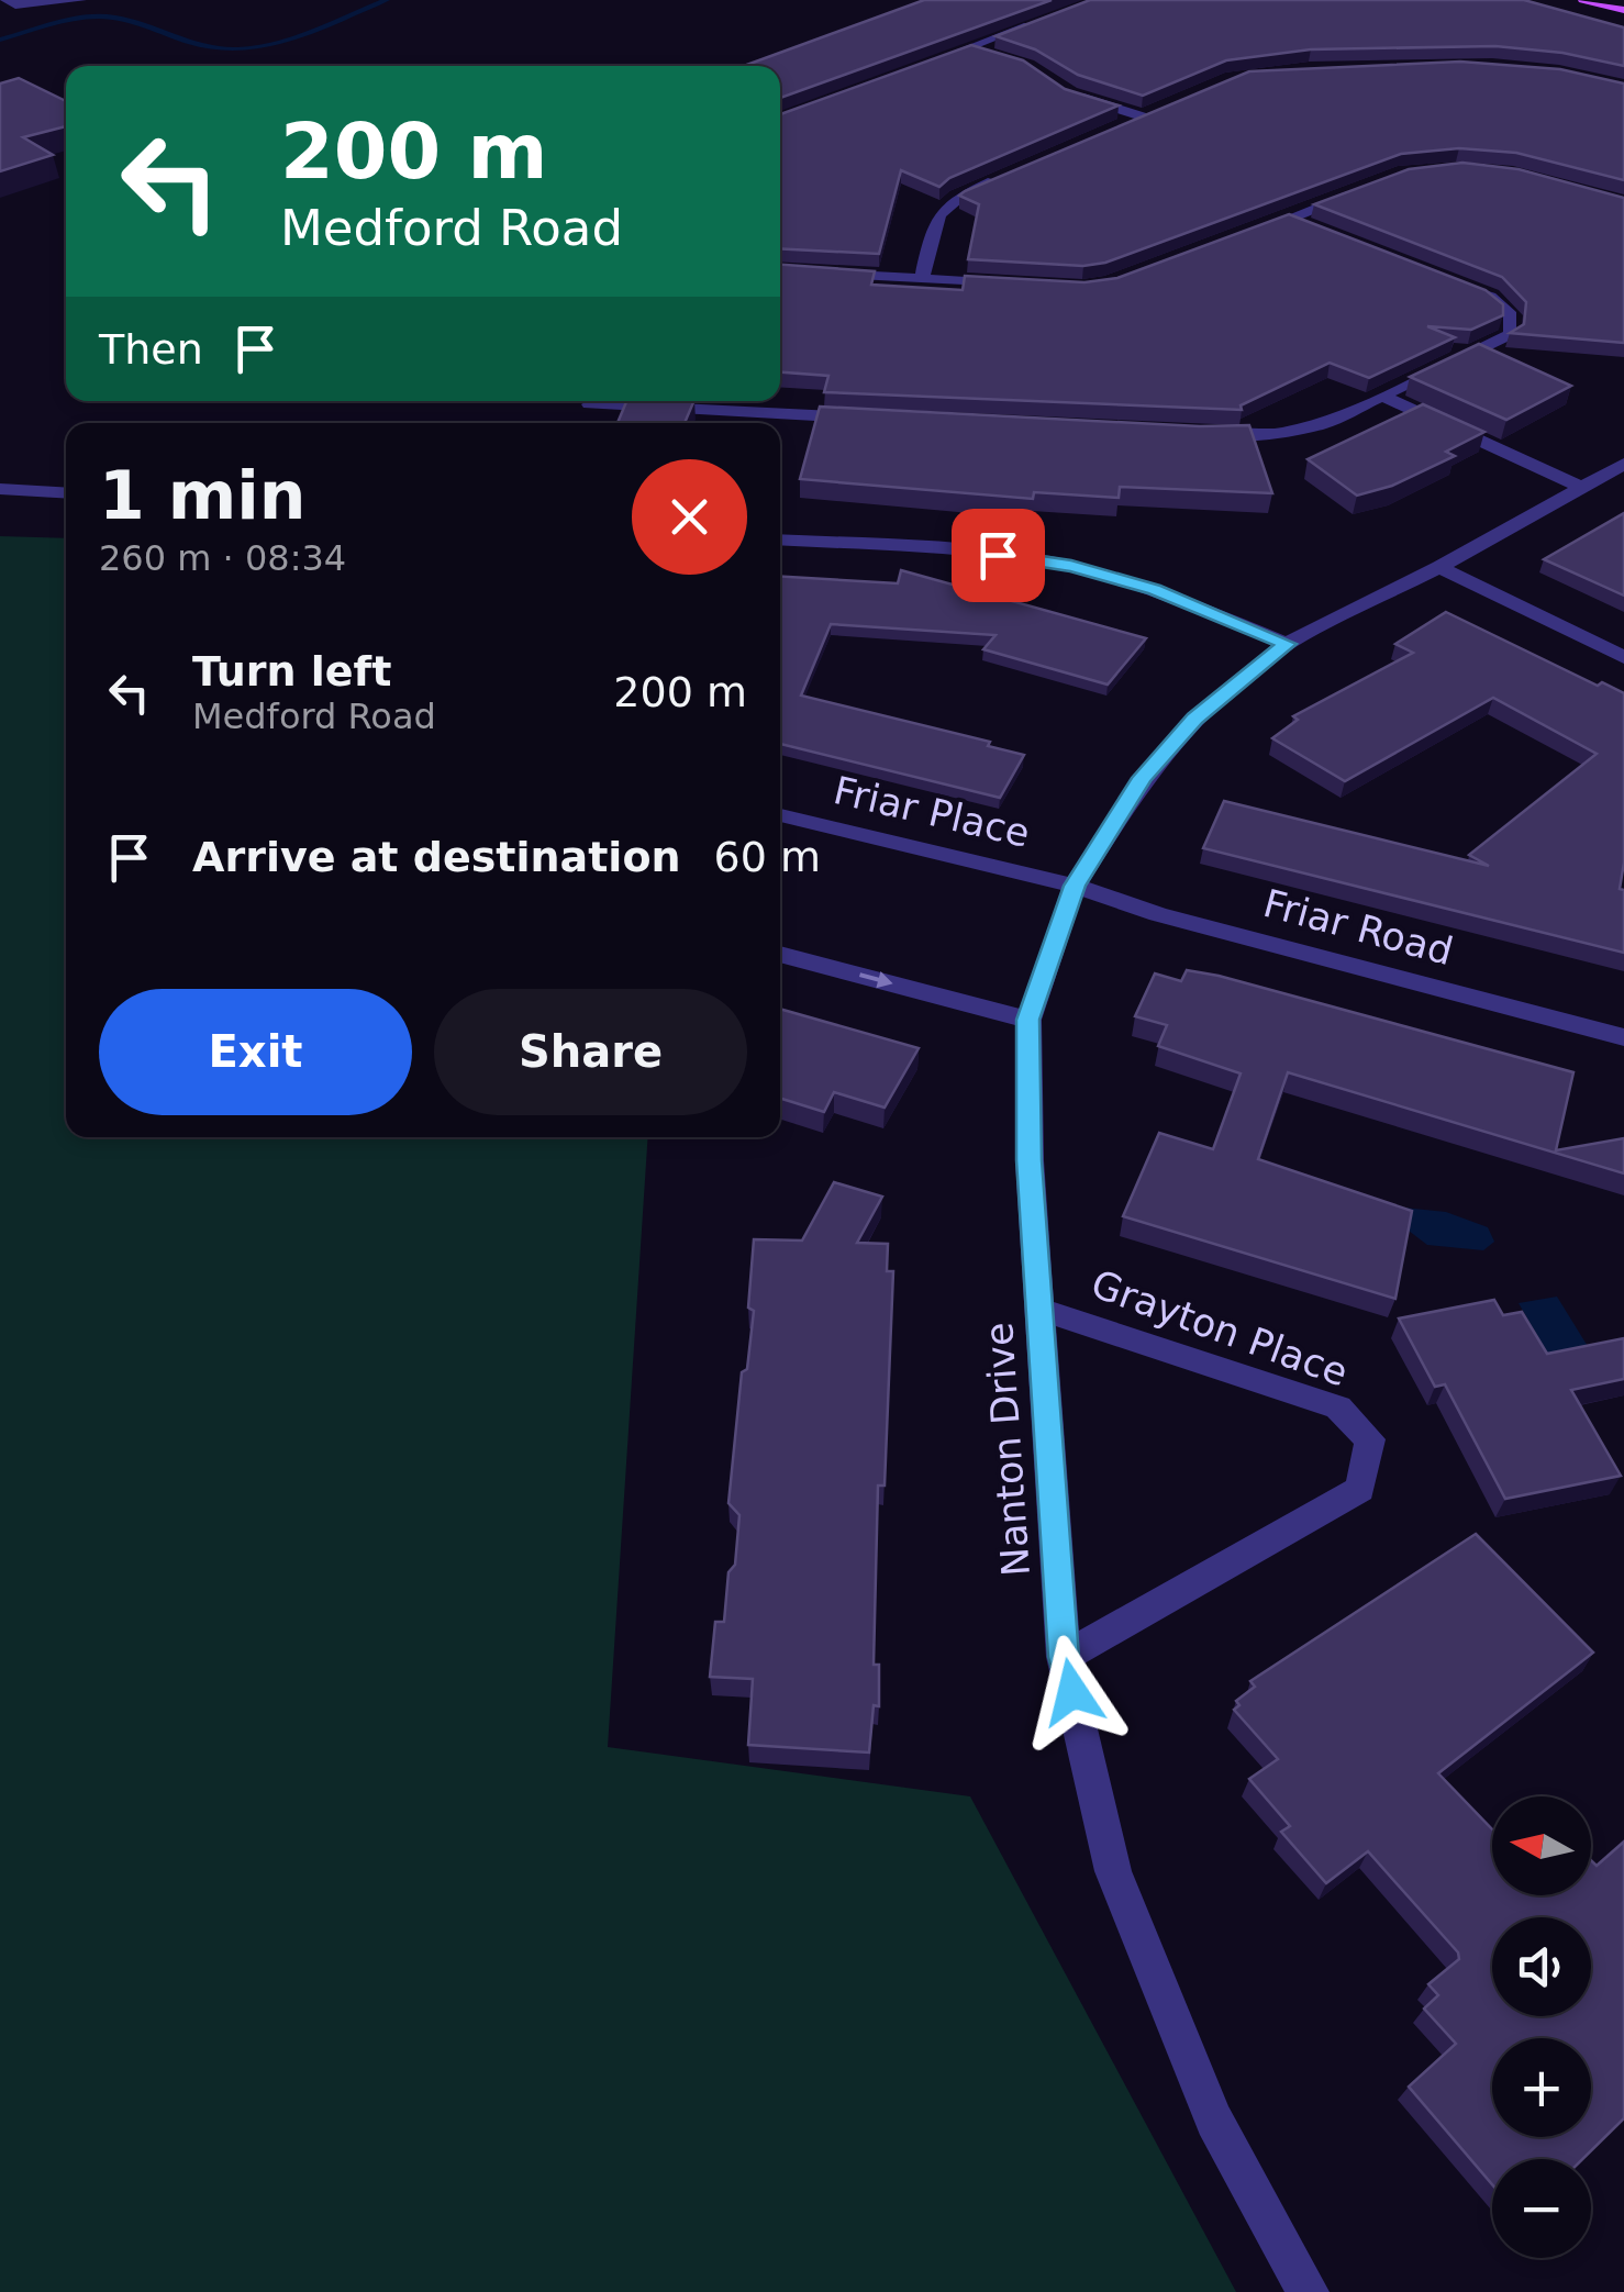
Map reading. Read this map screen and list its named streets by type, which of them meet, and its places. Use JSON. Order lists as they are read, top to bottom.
{
  "streets": {
    "street": [
      "Friar Place",
      "Friar Road",
      "Grayton Place",
      "Nanton Drive"
    ]
  },
  "crossings": [
    ["Friar Place", "Friar Road"],
    ["Friar Place", "Nanton Drive"],
    ["Friar Road", "Nanton Drive"],
    ["Grayton Place", "Nanton Drive"]
  ],
  "north": "left",
  "page": {
    "turn": ["200 m", "Medford Road"],
    "then": "Then",
    "heading": ["1 min", "260 m · 08:34"],
    "list": [
      {
        "name": "Turn left",
        "note": "Medford Road",
        "value": "200 m"
      },
      {
        "name": "Arrive at destination",
        "value": "60 m"
      }
    ],
    "buttons": ["Exit", "Share"],
    "map_buttons": ["+", "−"]
  }
}
